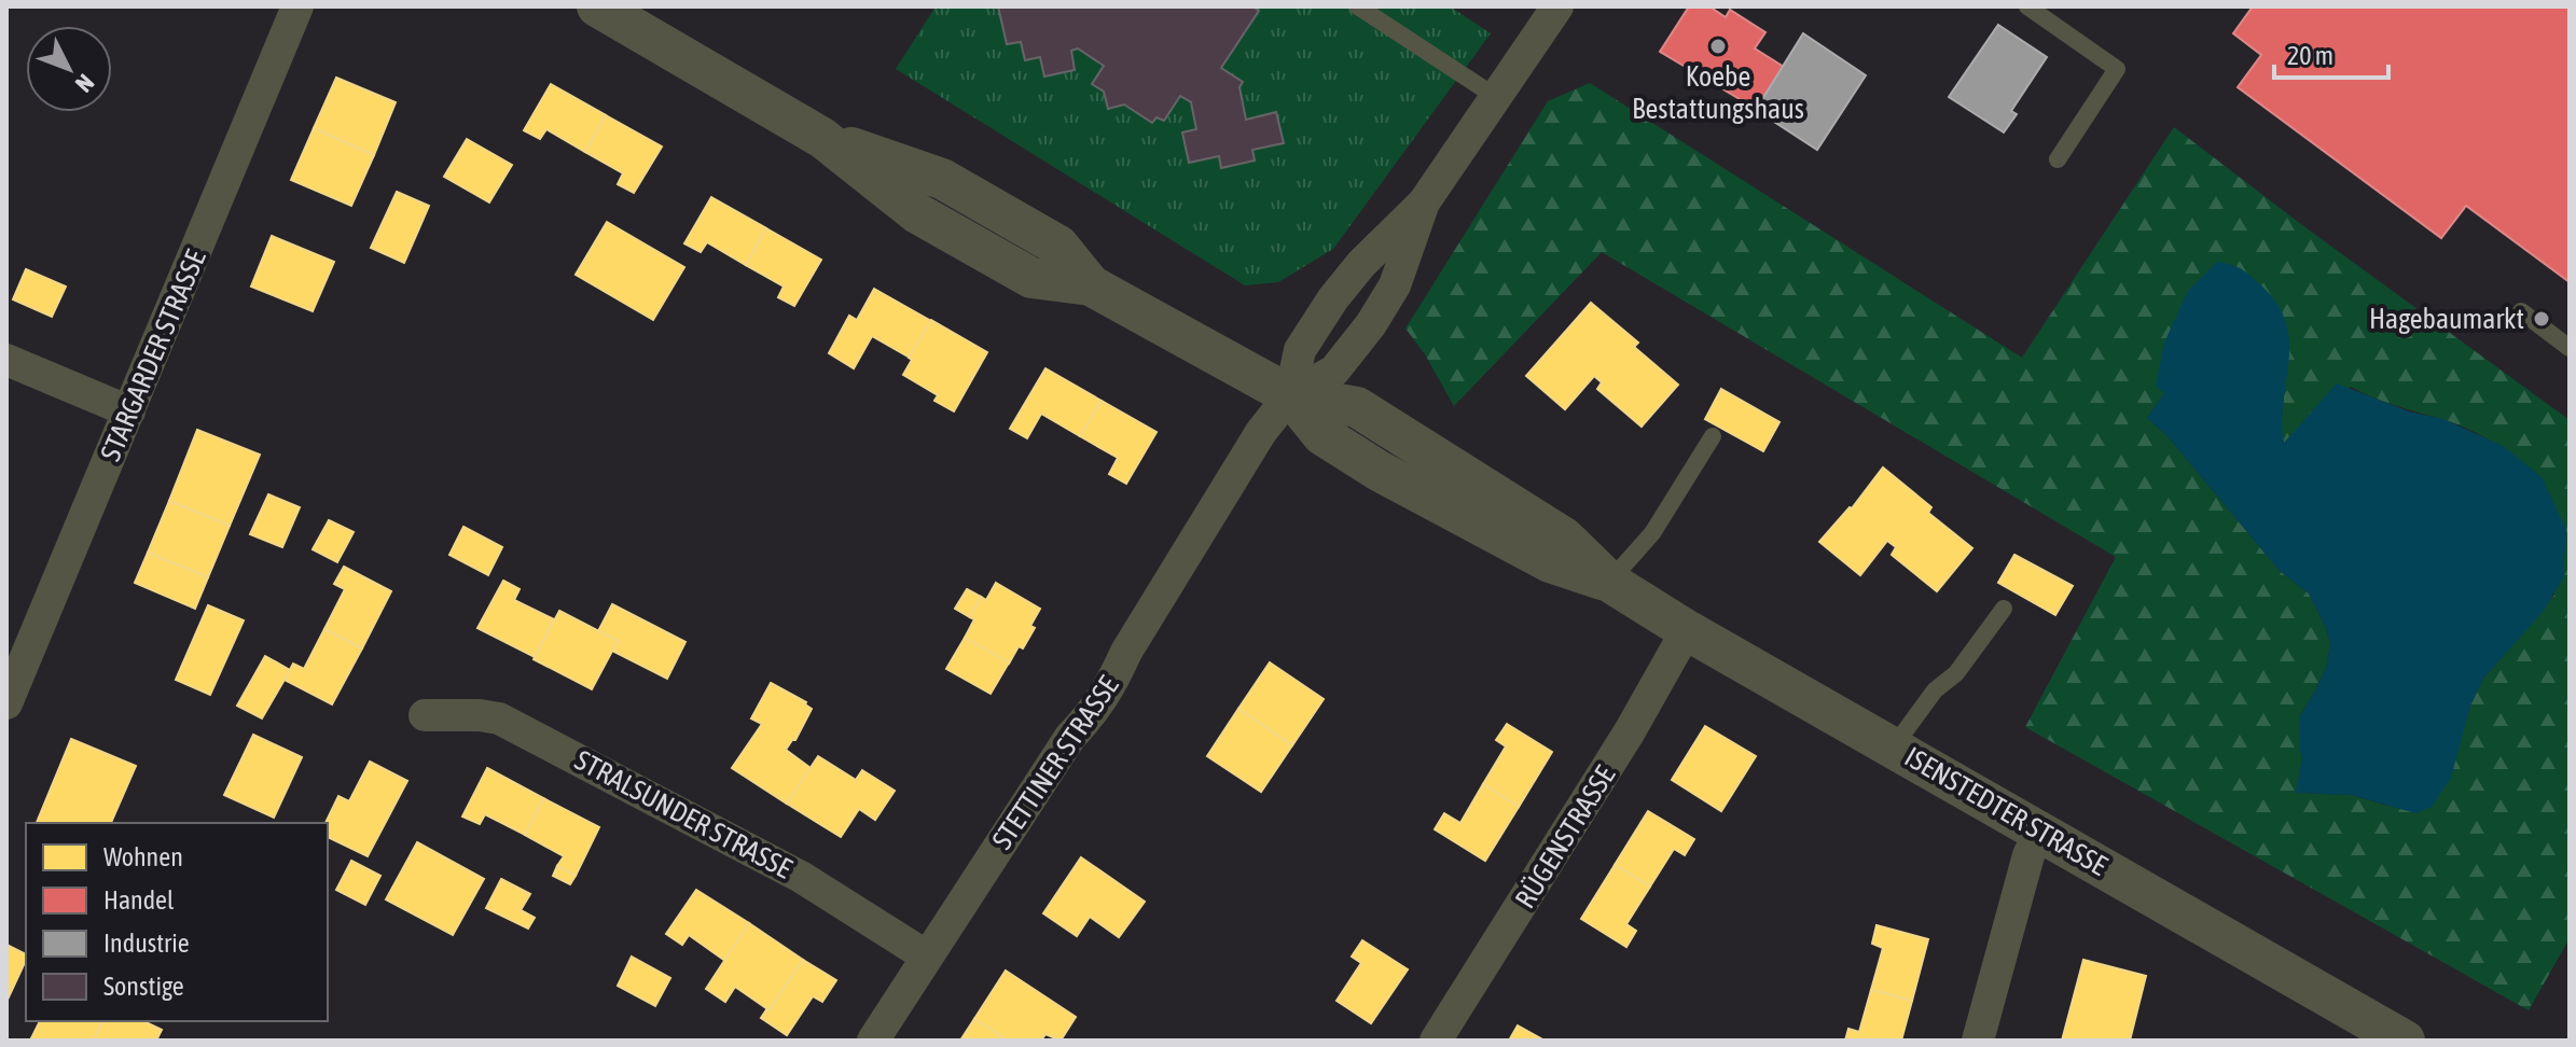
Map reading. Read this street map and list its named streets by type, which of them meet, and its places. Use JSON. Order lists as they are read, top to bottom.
{
  "streets": {
    "street": [
      "STARGARDER STRASSE",
      "STETTINER STRASSE",
      "ISENSTEDTER STRASSE",
      "STRALSUNDER STRASSE",
      "RÜGENSTRASSE"
    ]
  },
  "crossings": [
    ["STETTINER STRASSE", "ISENSTEDTER STRASSE"],
    ["STETTINER STRASSE", "STRALSUNDER STRASSE"],
    ["ISENSTEDTER STRASSE", "RÜGENSTRASSE"]
  ],
  "places": ["Koebe Bestattungshaus", "Hagebaumarkt"],
  "legend": [
    "Wohnen",
    "Handel",
    "Industrie",
    "Sonstige"
  ],
  "scale_bar": "20 m",
  "north": "bottom right"
}
